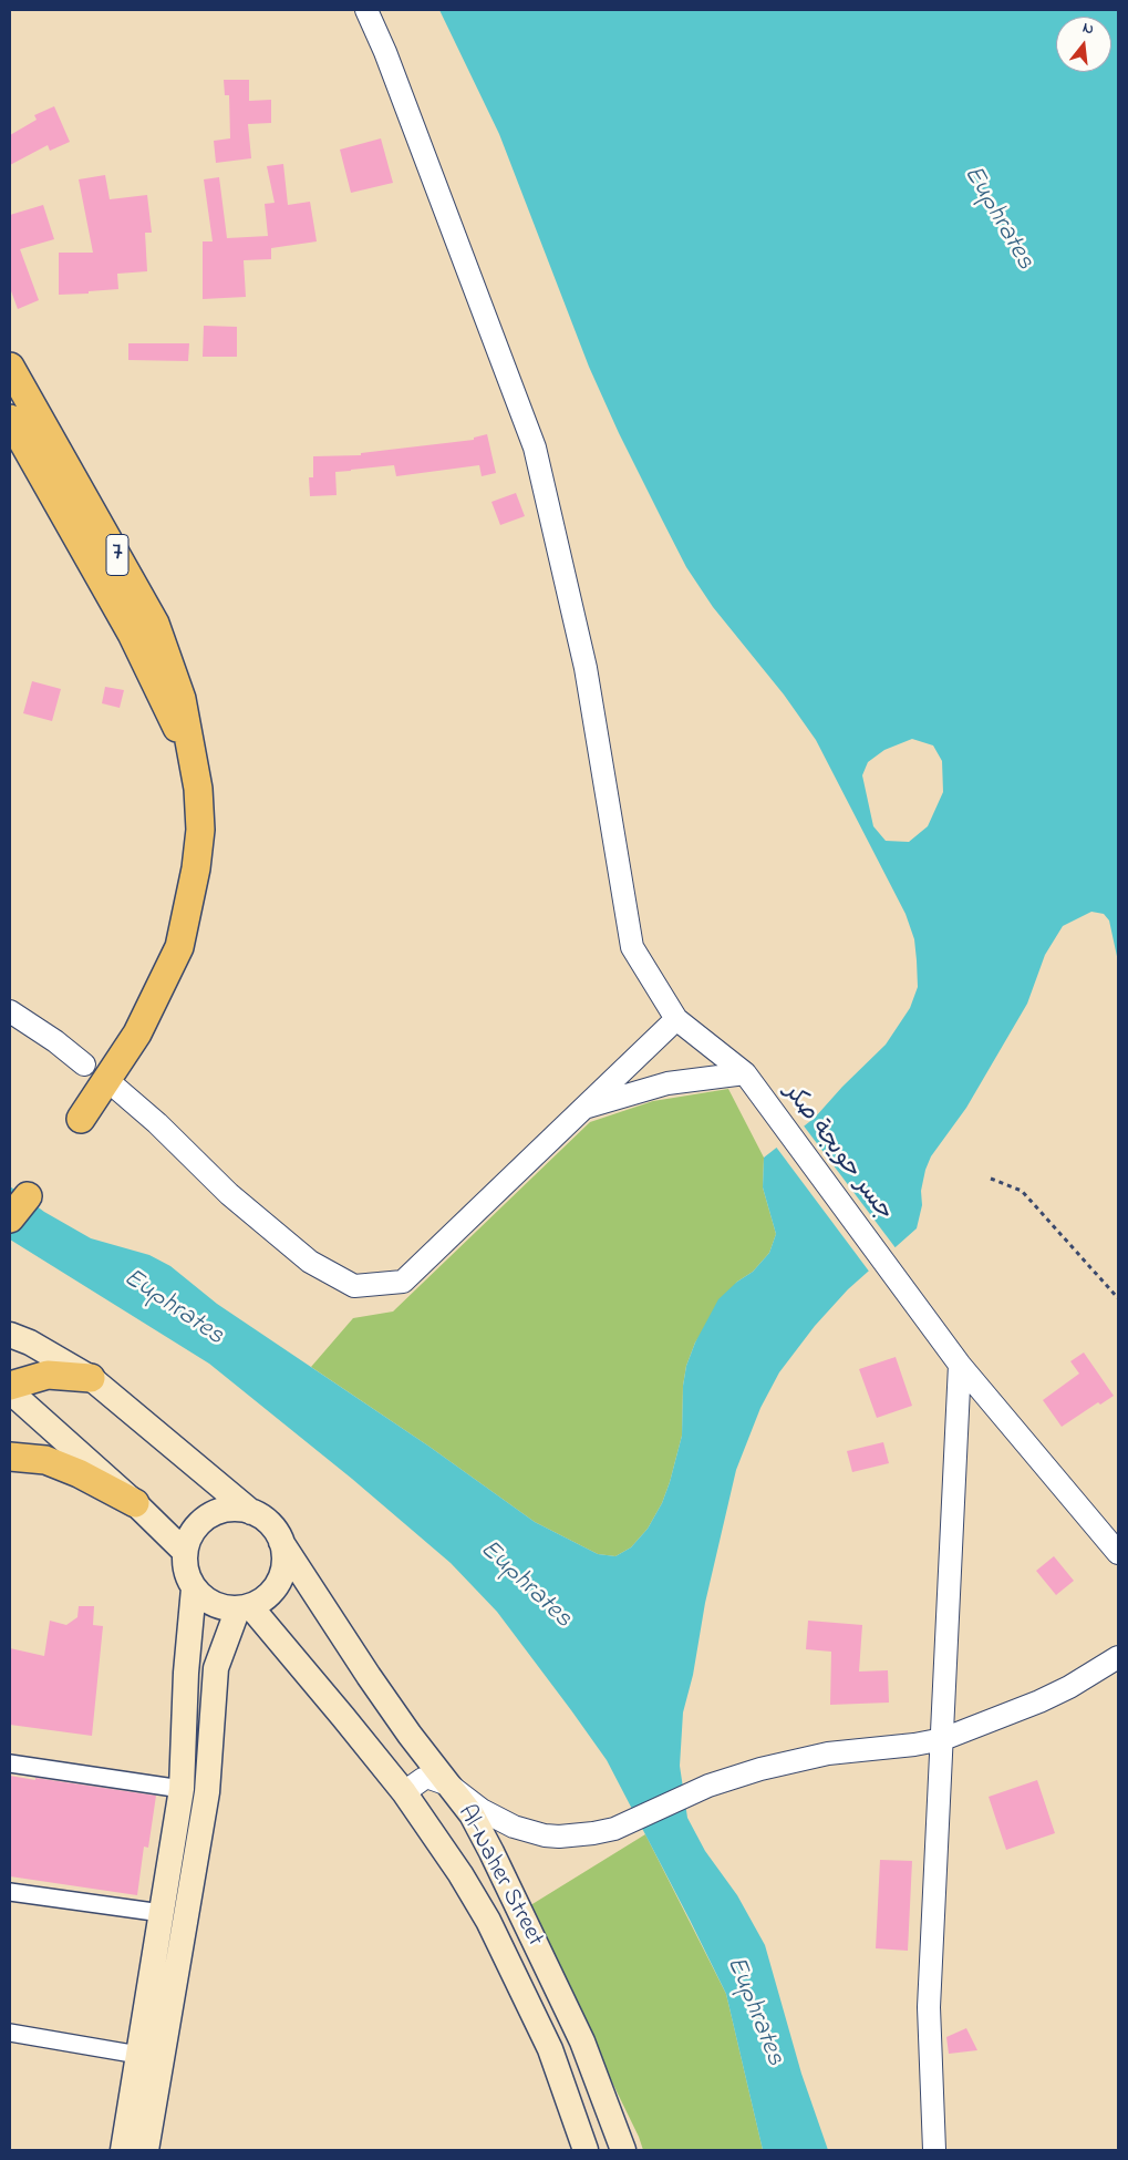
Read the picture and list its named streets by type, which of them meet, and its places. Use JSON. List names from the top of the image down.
{
  "streets": {
    "main road": ["7", "Al-Naher Street"],
    "street": ["جسر حويجة صكر"]
  },
  "water": ["Euphrates"],
  "north": "top"
}
